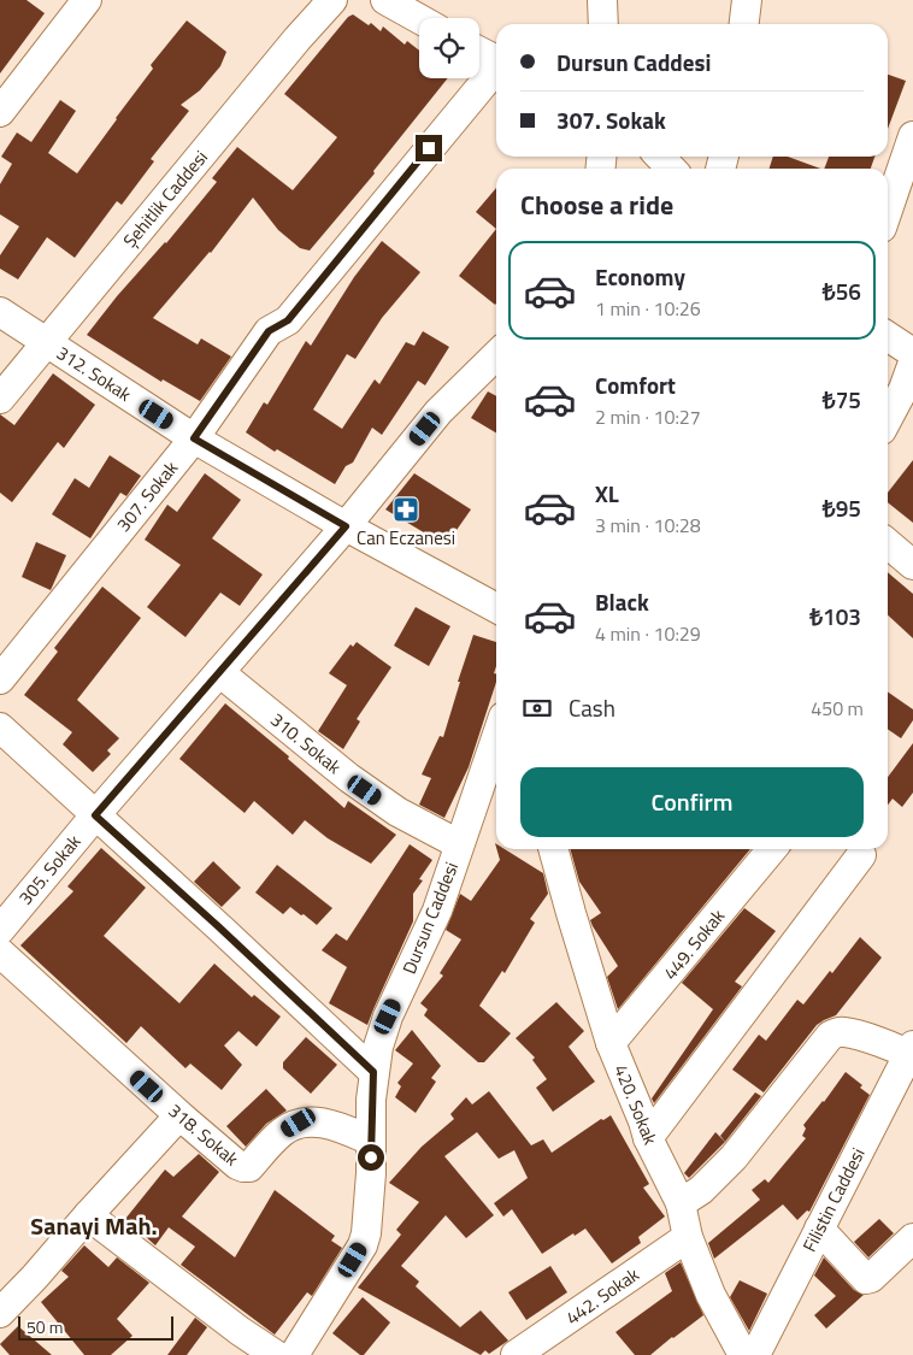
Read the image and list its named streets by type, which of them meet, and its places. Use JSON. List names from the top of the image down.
{
  "streets": {
    "street": [
      "Şehitlik Caddesi",
      "312. Sokak",
      "307. Sokak",
      "310. Sokak",
      "305. Sokak",
      "Dursun Caddesi",
      "449. Sokak",
      "420. Sokak",
      "318. Sokak",
      "Filistin Caddesi",
      "442. Sokak"
    ]
  },
  "crossings": [
    ["Şehitlik Caddesi", "312. Sokak"],
    ["312. Sokak", "307. Sokak"],
    ["312. Sokak", "305. Sokak"],
    ["310. Sokak", "305. Sokak"],
    ["310. Sokak", "Dursun Caddesi"],
    ["Dursun Caddesi", "318. Sokak"],
    ["449. Sokak", "420. Sokak"],
    ["420. Sokak", "442. Sokak"]
  ],
  "districts": ["Sanayi Mah."],
  "places": {
    "pharmacy": ["Can Eczanesi"]
  },
  "scale_bar": "50 m",
  "page": {
    "banner": ["Dursun Caddesi", "307. Sokak"],
    "heading": "Choose a ride",
    "list": [
      {
        "name": "Economy",
        "note": "1 min · 10:26",
        "value": "₺56"
      },
      {
        "name": "Comfort",
        "note": "2 min · 10:27",
        "value": "₺75"
      },
      {
        "name": "XL",
        "note": "3 min · 10:28",
        "value": "₺95"
      },
      {
        "name": "Black",
        "note": "4 min · 10:29",
        "value": "₺103"
      }
    ],
    "pay": ["Cash", "450 m"],
    "buttons": "Confirm",
    "scale": "50 m"
  }
}
